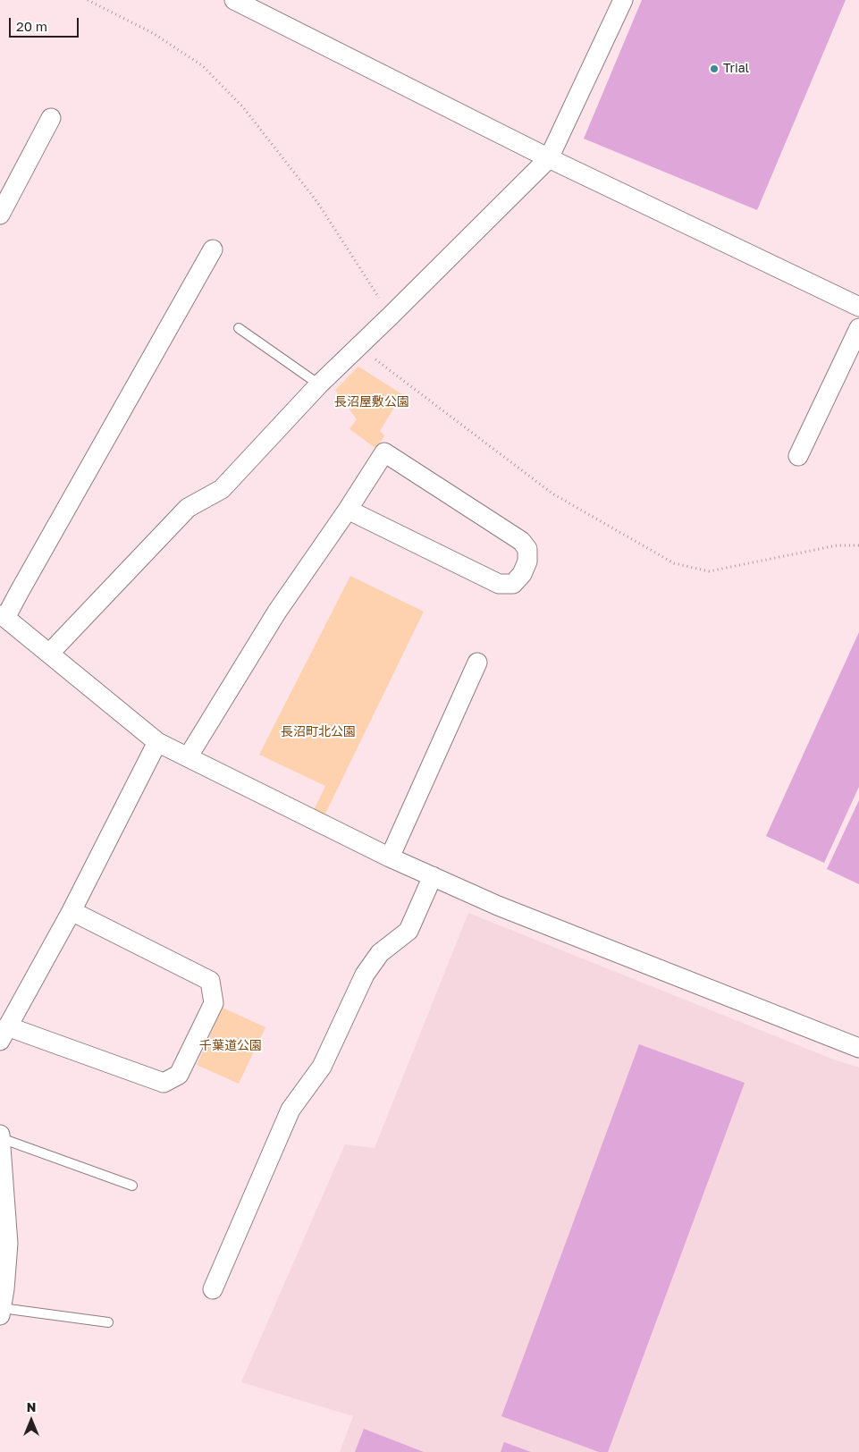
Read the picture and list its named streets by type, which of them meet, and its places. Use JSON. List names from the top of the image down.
{
  "parks": ["長沼屋敷公園", "長沼町北公園", "千葉道公園"],
  "places": ["Trial"],
  "scale_bar": "20 m",
  "north": "top"
}
